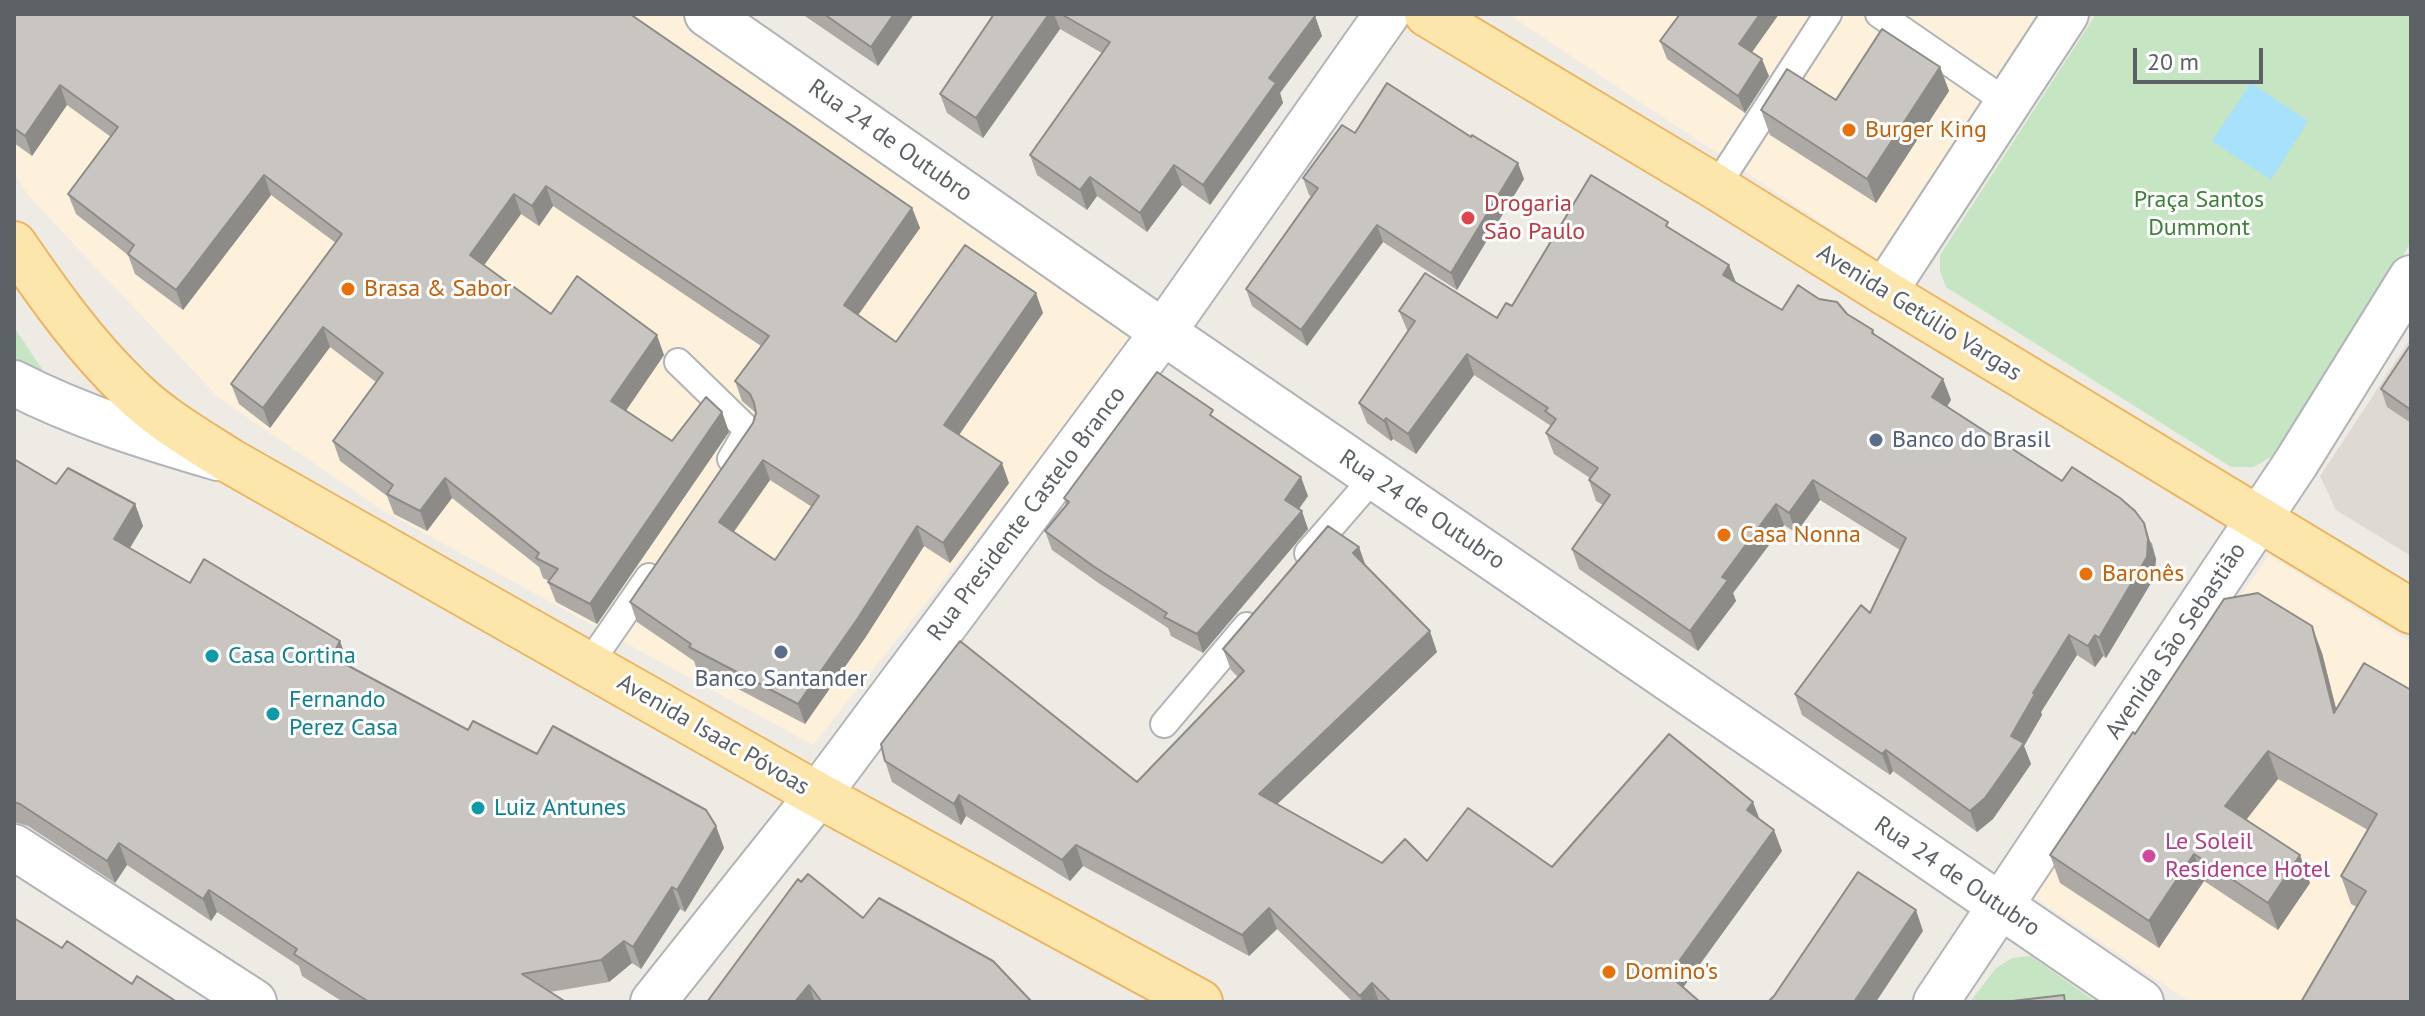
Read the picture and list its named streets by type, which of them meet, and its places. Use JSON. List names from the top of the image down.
{
  "streets": {
    "main road": ["Avenida Getúlio Vargas", "Avenida Isaac Póvoas"],
    "street": ["Rua 24 de Outubro", "Rua Presidente Castelo Branco", "Avenida São Sebastião"]
  },
  "crossings": [
    ["Rua 24 de Outubro", "Rua Presidente Castelo Branco"],
    ["Rua 24 de Outubro", "Avenida São Sebastião"],
    ["Avenida Getúlio Vargas", "Avenida São Sebastião"],
    ["Rua Presidente Castelo Branco", "Avenida Isaac Póvoas"]
  ],
  "parks": ["Praça Santos Dummont"],
  "places": [
    "Burger King",
    "Drogaria São Paulo",
    "Brasa & Sabor",
    "Banco do Brasil",
    "Casa Nonna",
    "Baronês",
    "Banco Santander",
    "Casa Cortina",
    "Fernando Perez Casa",
    "Luiz Antunes",
    "Le Soleil Residence Hotel",
    "Domino's"
  ],
  "scale_bar": "20 m"
}
